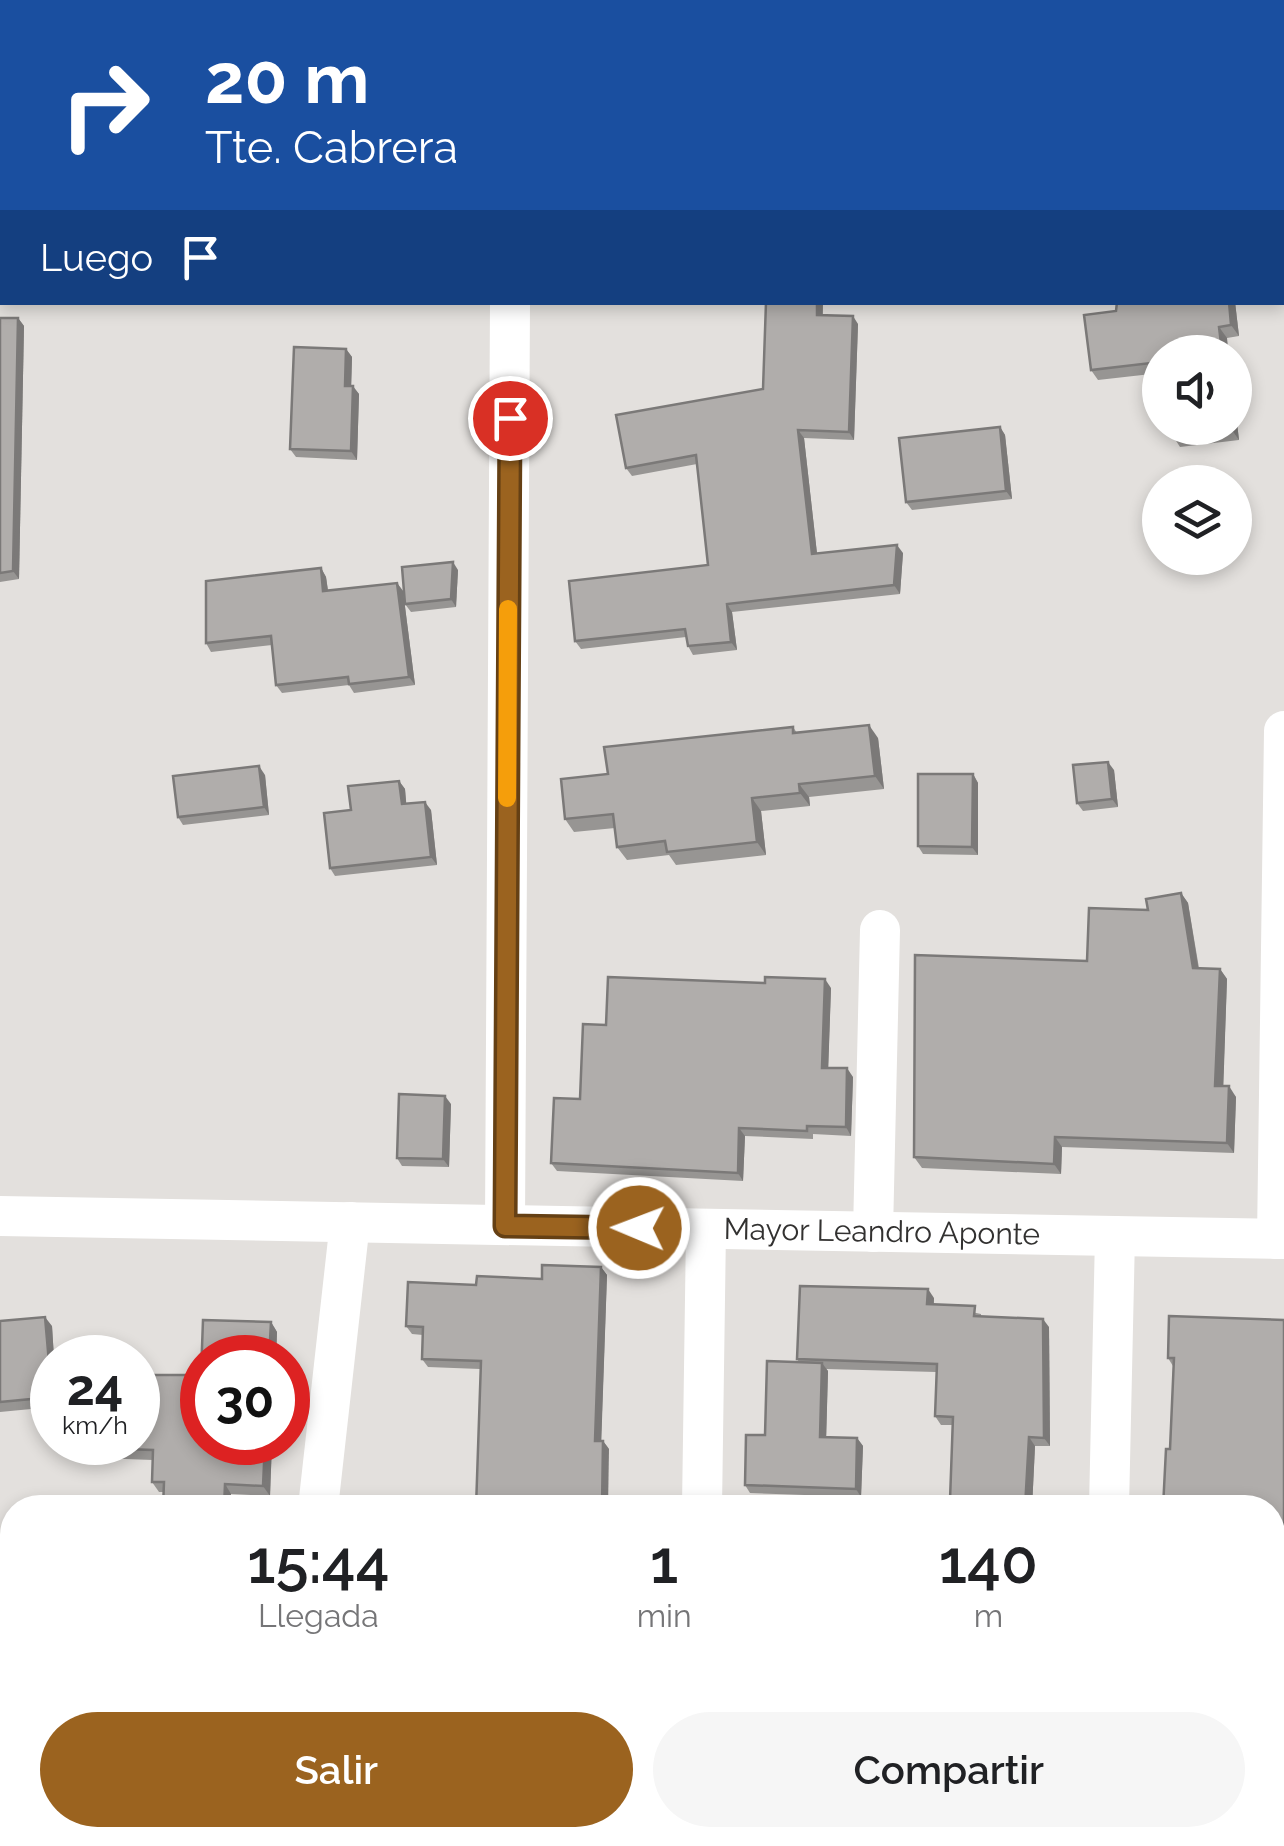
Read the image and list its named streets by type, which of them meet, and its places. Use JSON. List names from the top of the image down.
{
  "streets": {
    "street": ["Mayor Leandro Aponte"]
  },
  "page": {
    "turn": ["20 m", "Tte. Cabrera"],
    "then": "Luego",
    "speed": "24 km/h",
    "limit": "30",
    "eta": [
      "15:44",
      "Llegada",
      "1",
      "min",
      "140",
      "m"
    ],
    "buttons": ["Salir", "Compartir"]
  }
}
